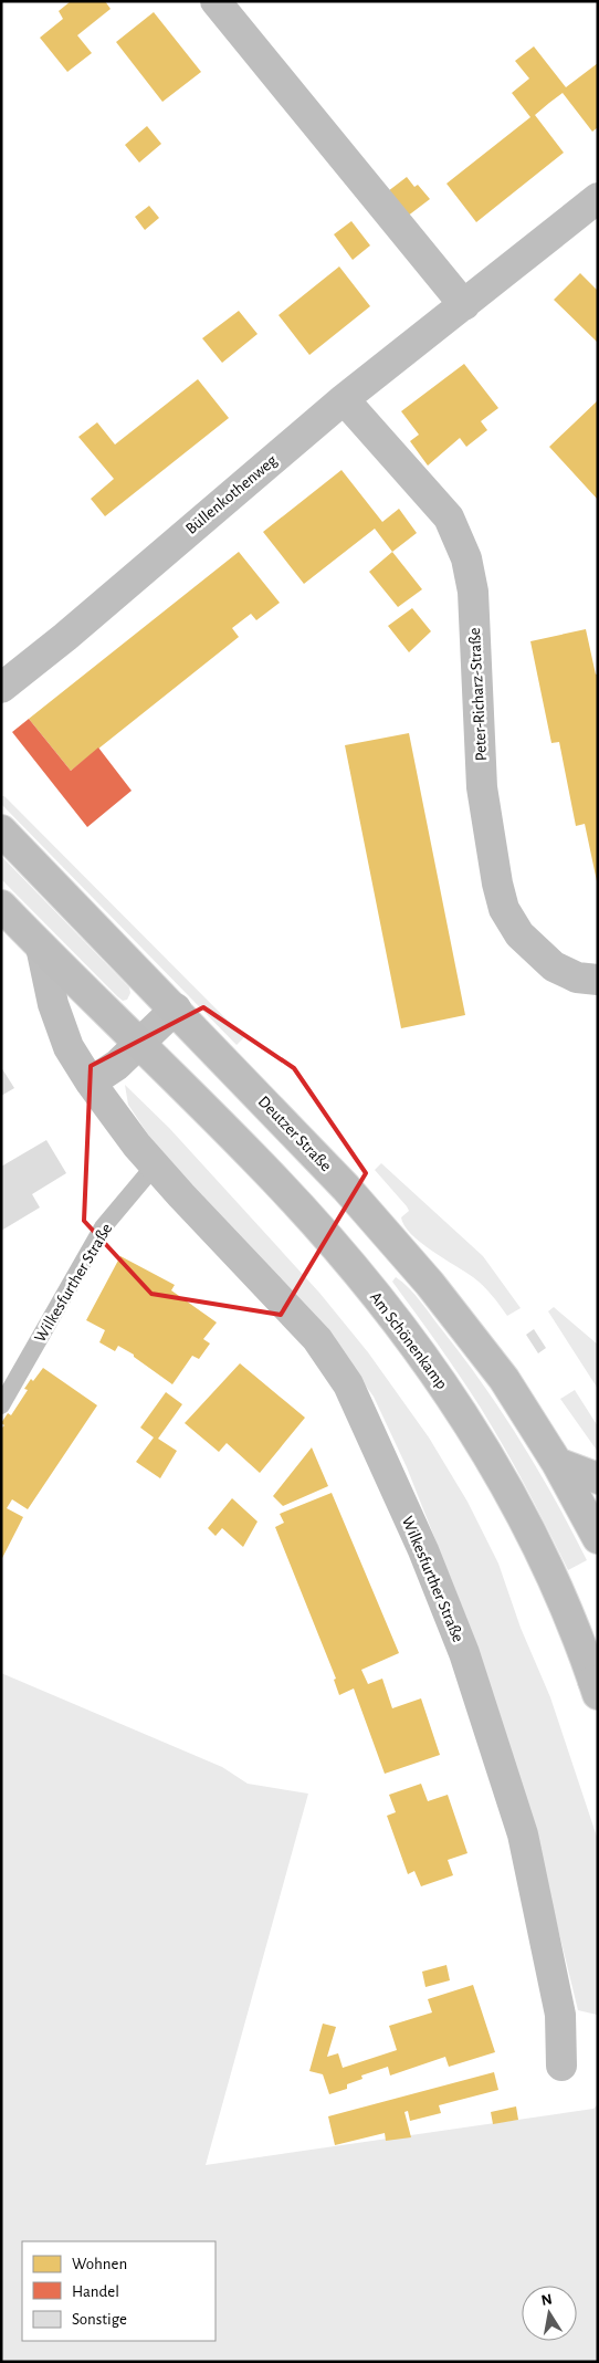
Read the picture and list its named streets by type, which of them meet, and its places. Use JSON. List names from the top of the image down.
{
  "streets": {
    "main road": ["Deutzer Straße", "Am Schönenkamp"],
    "street": ["Büllenkothenweg", "Peter-Richarz-Straße", "Wilkesfurther Straße"]
  },
  "crossings": [
    ["Büllenkothenweg", "Peter-Richarz-Straße"]
  ],
  "legend": ["Wohnen", "Handel", "Sonstige"],
  "north": "top"
}
